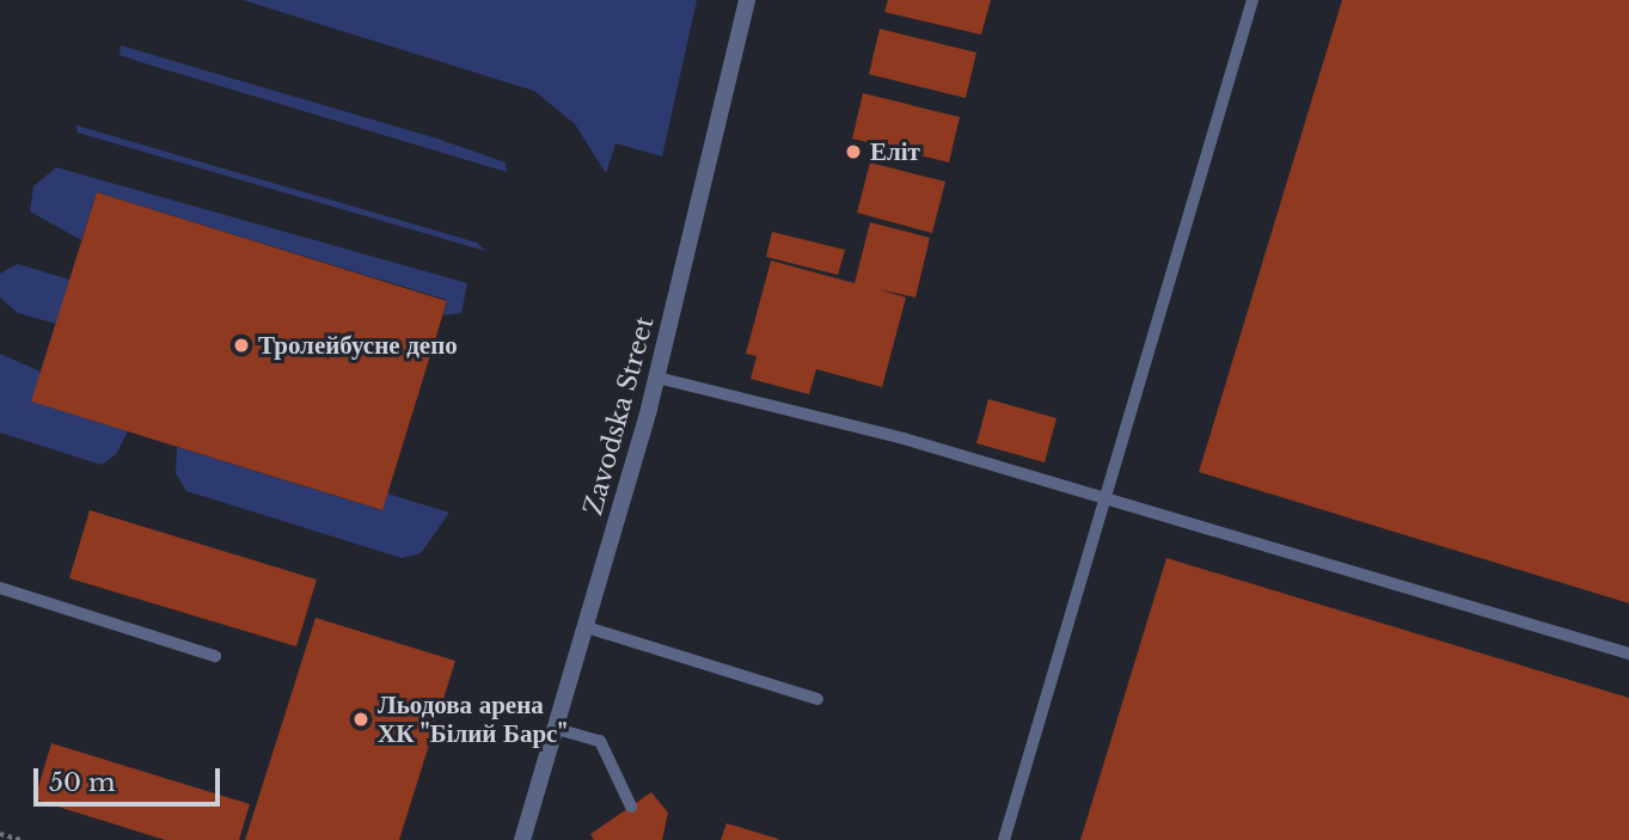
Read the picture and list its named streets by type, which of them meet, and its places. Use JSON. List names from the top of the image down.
{
  "streets": {
    "street": ["Zavodska Street"]
  },
  "places": ["Еліт", "Тролейбусне депо", "Льодова арена ХК \"Білий Барс\""],
  "scale_bar": "50 m"
}
